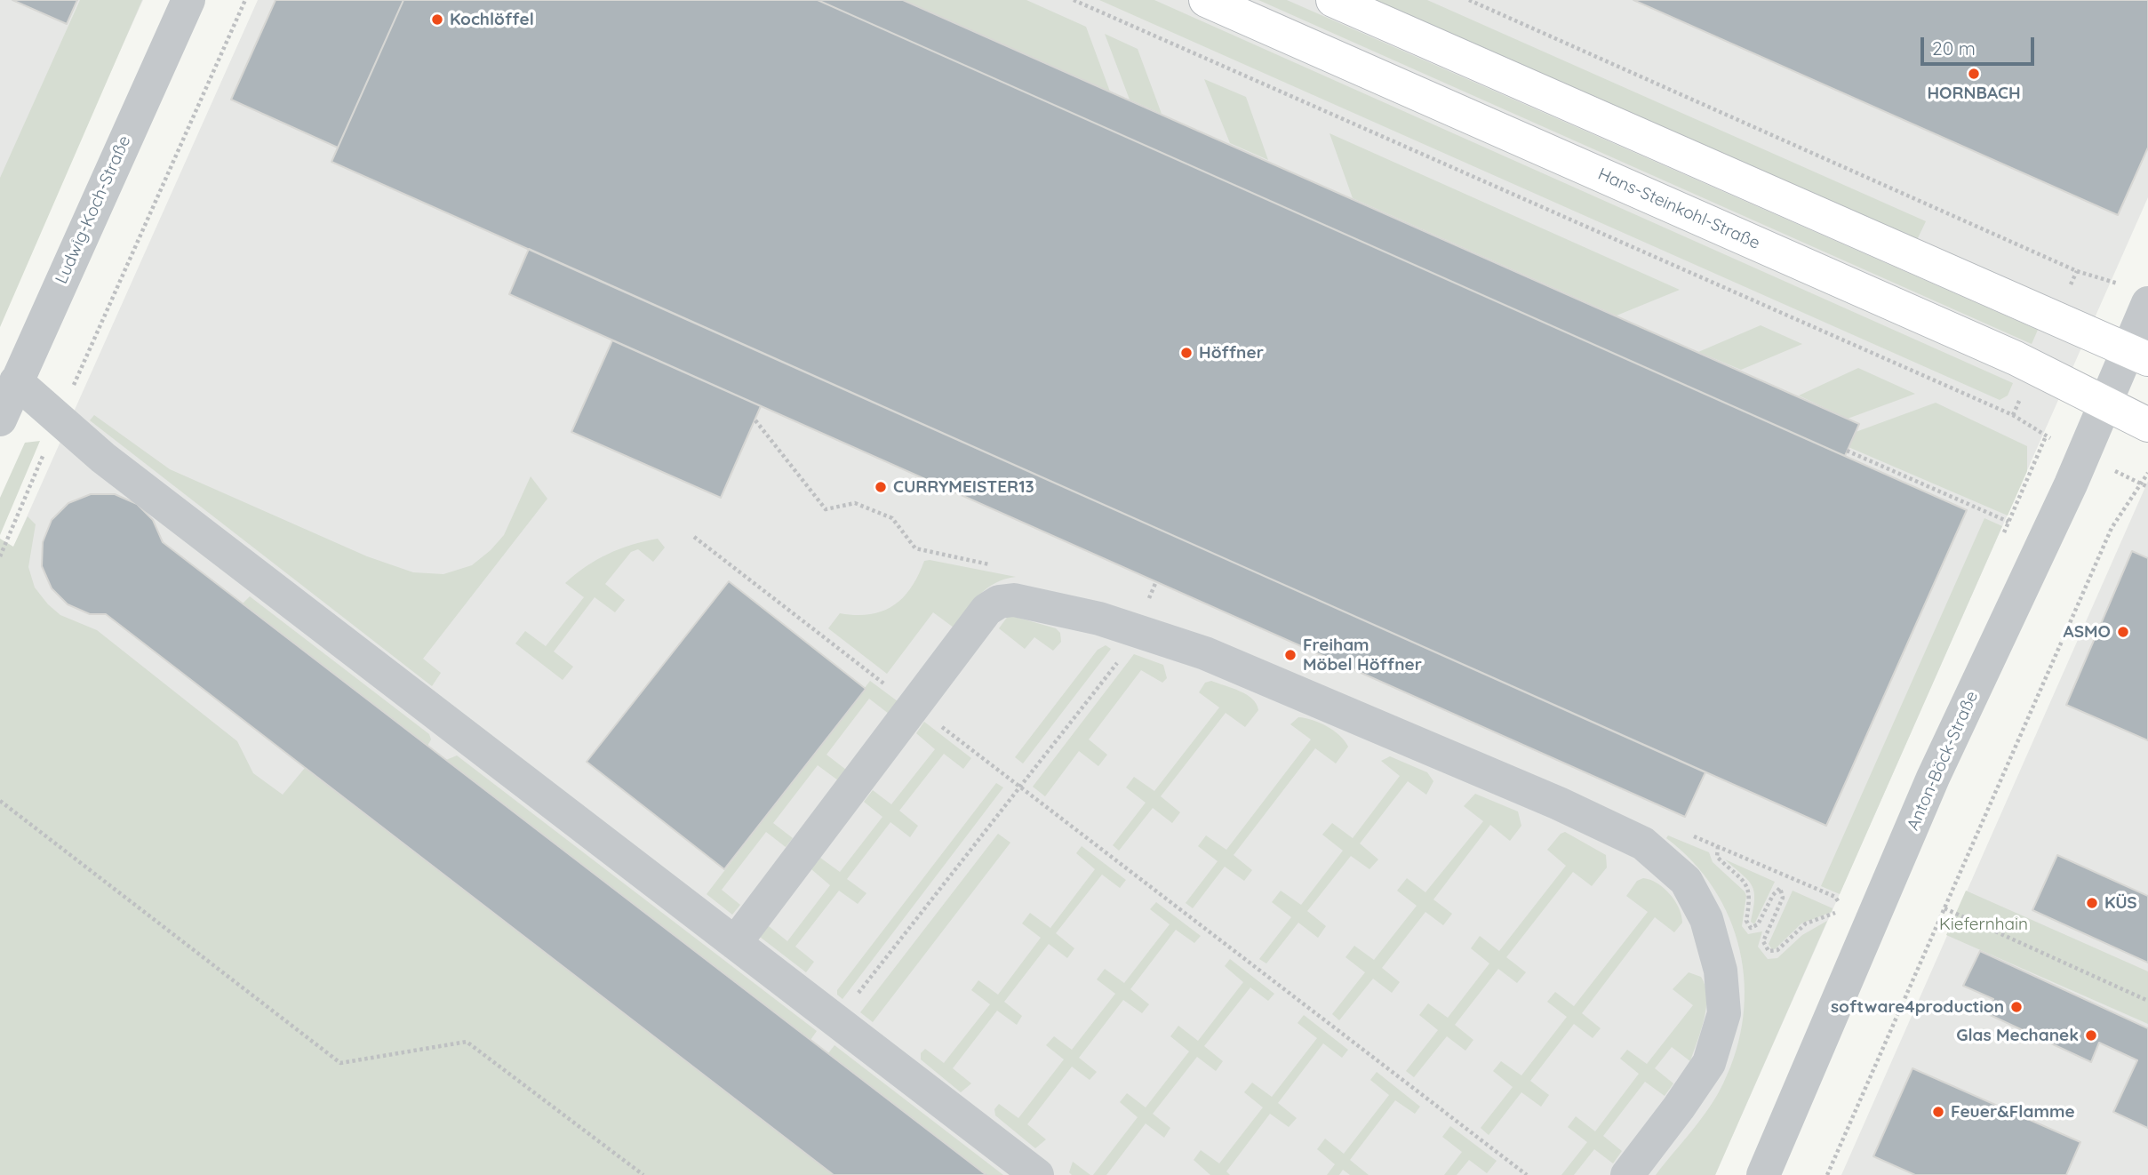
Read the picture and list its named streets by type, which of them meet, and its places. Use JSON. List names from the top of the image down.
{
  "streets": {
    "main road": ["Hans-Steinkohl-Straße"],
    "street": ["Ludwig-Koch-Straße", "Anton-Böck-Straße"]
  },
  "crossings": [
    ["Hans-Steinkohl-Straße", "Anton-Böck-Straße"]
  ],
  "parks": ["Kiefernhain"],
  "places": [
    "Kochlöffel",
    "HORNBACH",
    "Höffner",
    "CURRYMEISTER13",
    "ASMO",
    "Freiham Möbel Höffner",
    "KÜS",
    "software4production",
    "Glas Mechanek",
    "Feuer&Flamme"
  ],
  "scale_bar": "20 m"
}
